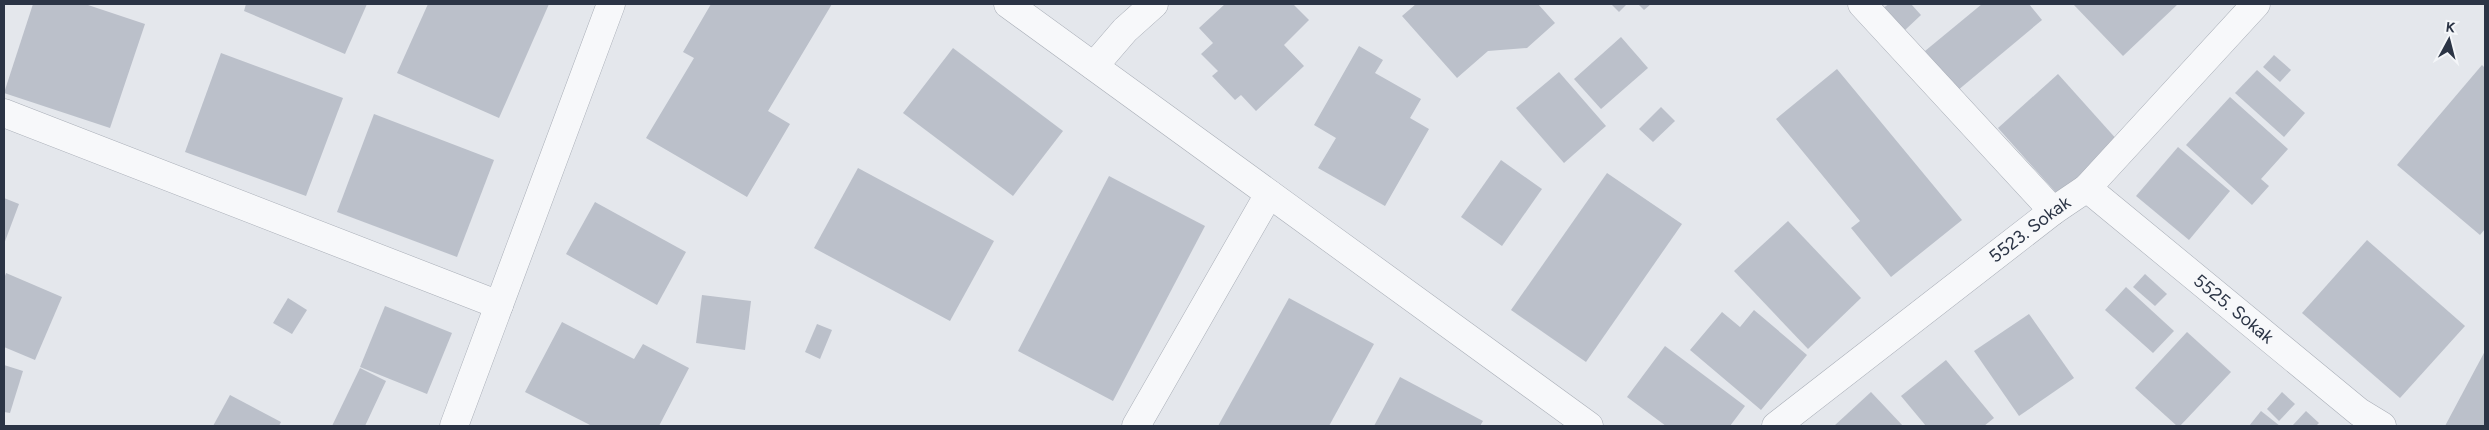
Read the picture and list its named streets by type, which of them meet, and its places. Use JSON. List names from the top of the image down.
{
  "streets": {
    "street": ["5523. Sokak", "5525. Sokak"]
  },
  "crossings": [
    ["5523. Sokak", "5525. Sokak"]
  ],
  "north": "top"
}
